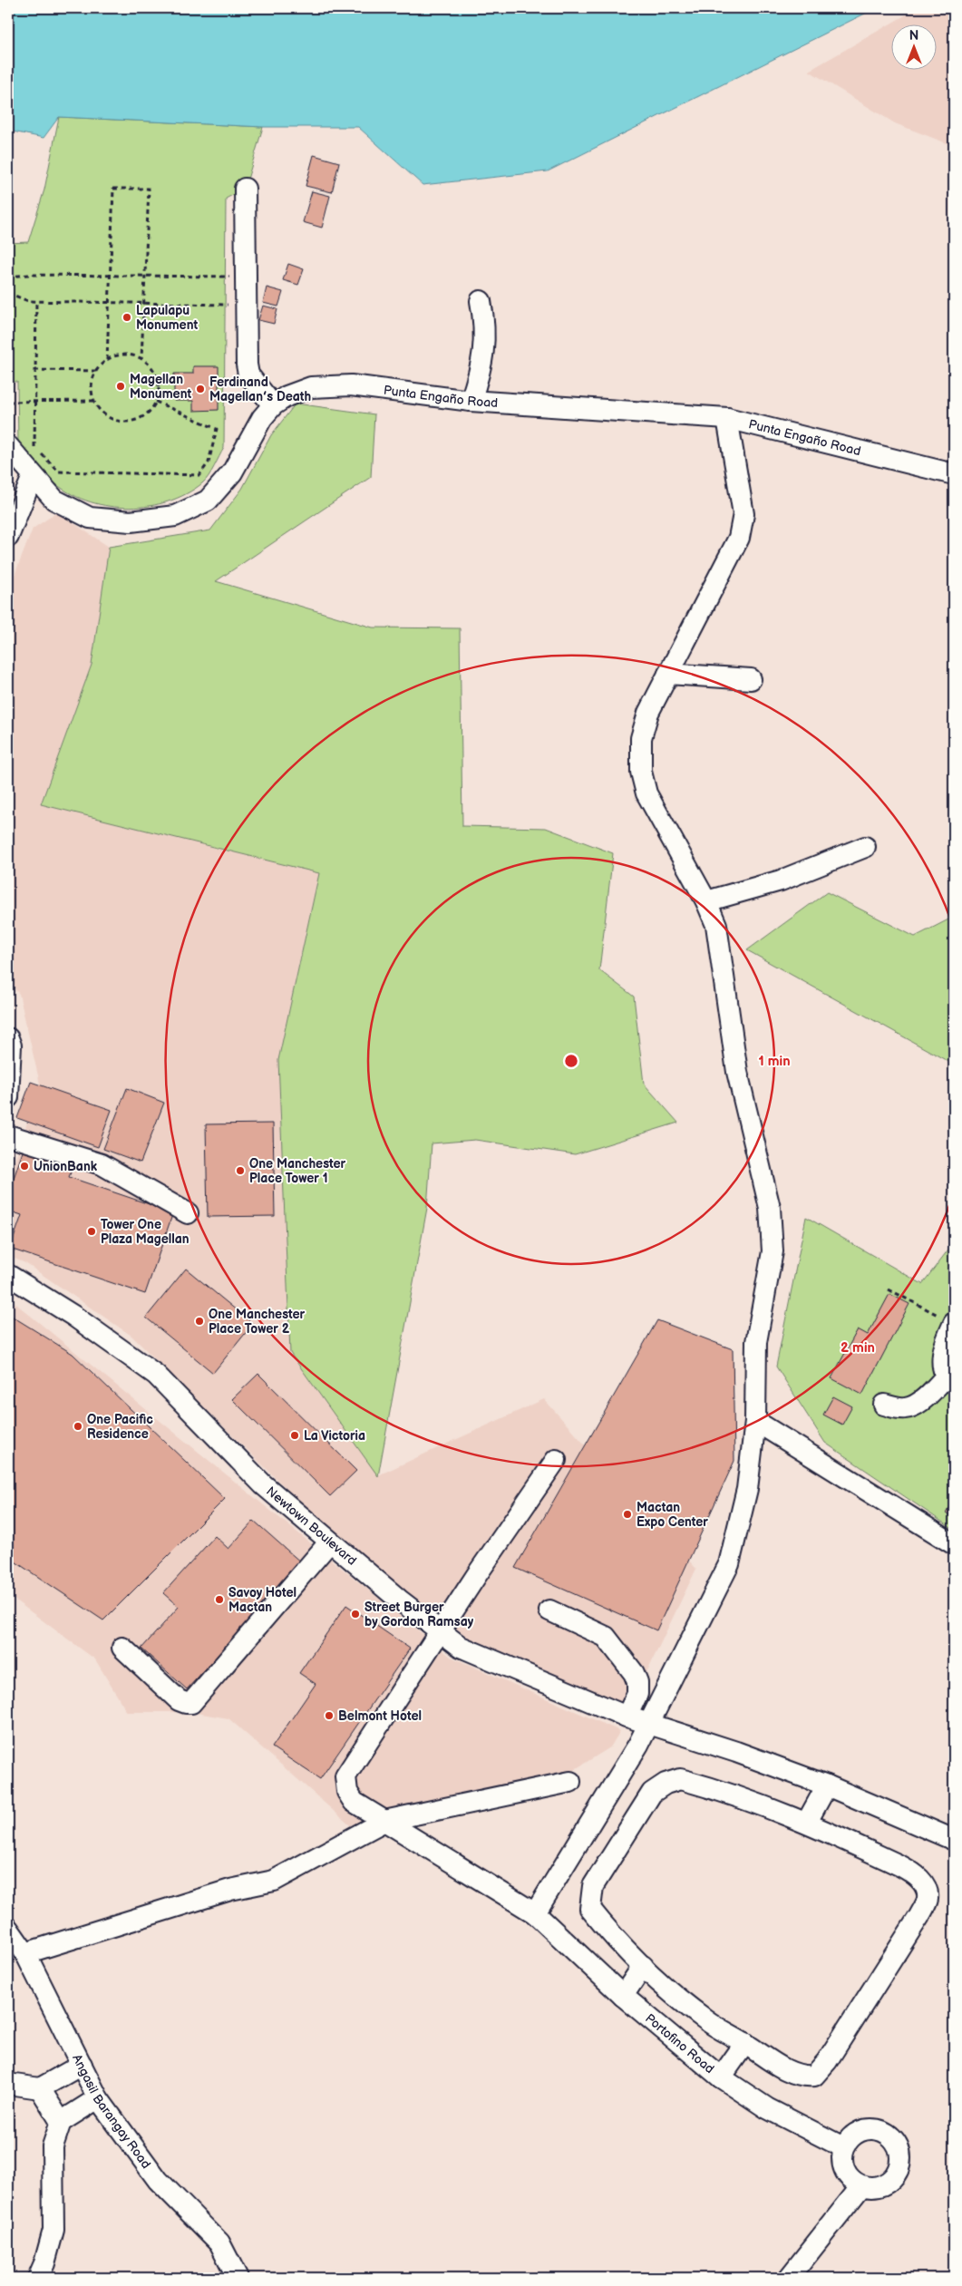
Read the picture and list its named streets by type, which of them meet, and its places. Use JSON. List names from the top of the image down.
{
  "streets": {
    "street": [
      "Punta Engaño Road",
      "Newtown Boulevard",
      "Portofino Road",
      "Angasil Barangay Road"
    ]
  },
  "crossings": [
    ["Newtown Boulevard", "Portofino Road"]
  ],
  "places": [
    "Lapulapu Monument",
    "Magellan Monument",
    "Ferdinand Magellan’s Death",
    "UnionBank",
    "One Manchester Place Tower 1",
    "Tower One Plaza Magellan",
    "One Manchester Place Tower 2",
    "One Pacific Residence",
    "La Victoria",
    "Mactan Expo Center",
    "Savoy Hotel Mactan",
    "Street Burger by Gordon Ramsay",
    "Belmont Hotel"
  ],
  "north": "top",
  "rings": ["1 min", "2 min"]
}
